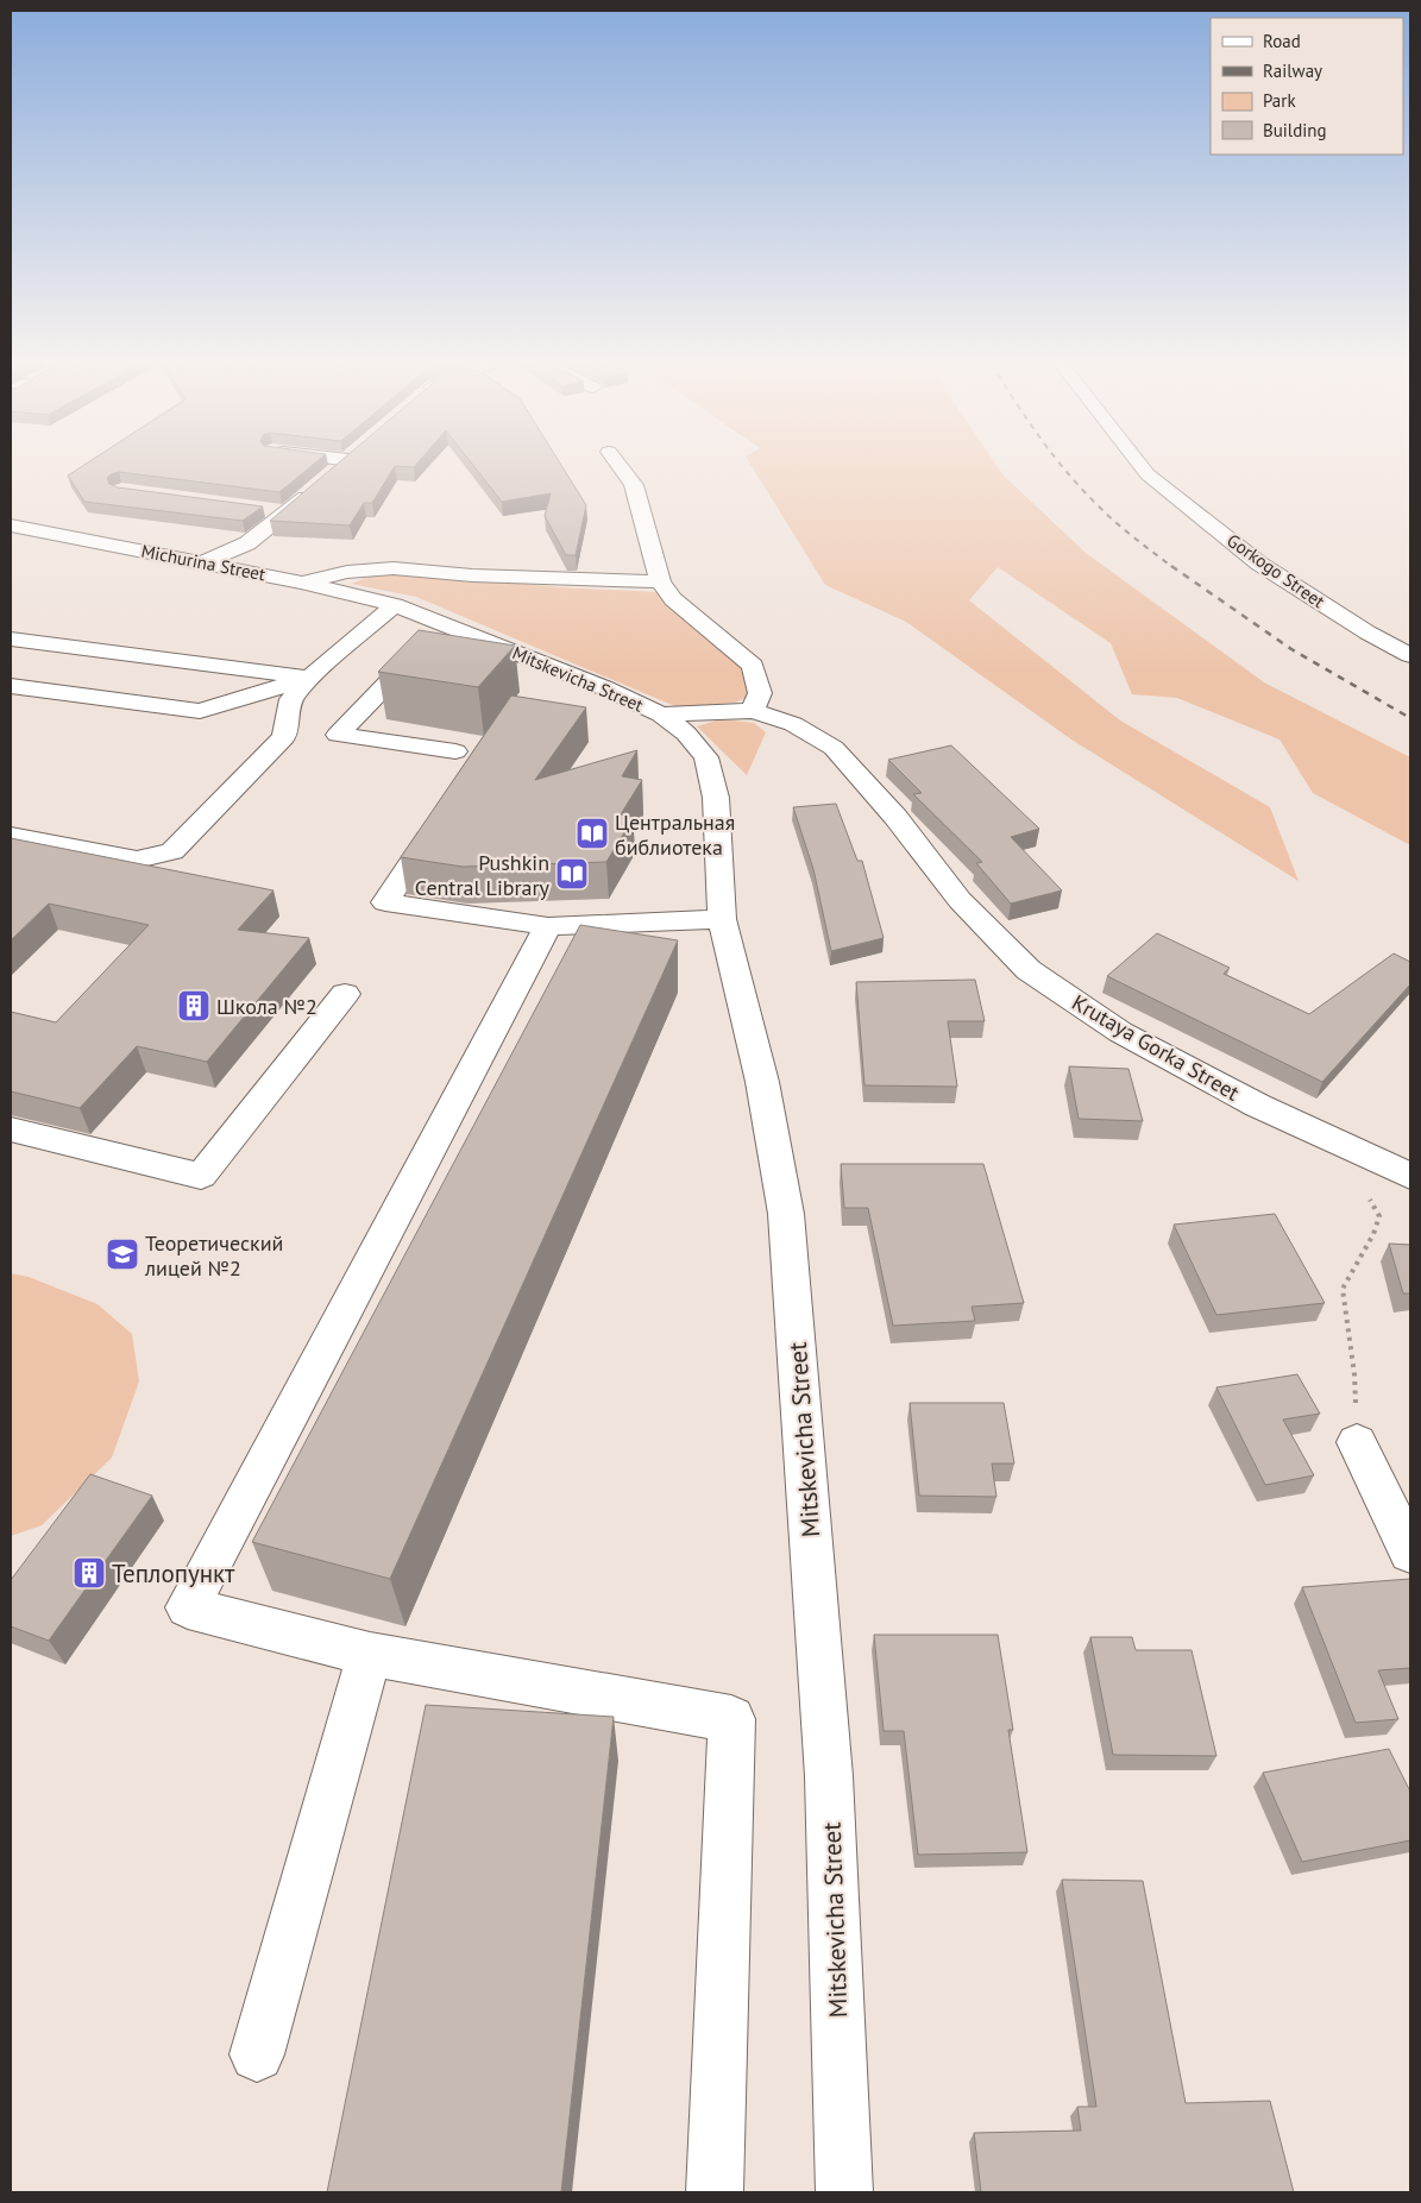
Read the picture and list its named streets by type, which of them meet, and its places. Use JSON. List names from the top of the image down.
{
  "streets": {
    "street": [
      "Michurina Street",
      "Gorkogo Street",
      "Mitskevicha Street",
      "Krutaya Gorka Street"
    ]
  },
  "crossings": [
    ["Michurina Street", "Mitskevicha Street"],
    ["Mitskevicha Street", "Krutaya Gorka Street"]
  ],
  "places": {
    "library": ["Центральная библиотека", "Pushkin Central Library"],
    "building": ["Школа №2", "Теплопункт"],
    "school or university": ["Теоретический лицей №2"]
  },
  "legend": [
    "Road",
    "Railway",
    "Park",
    "Building"
  ]
}
